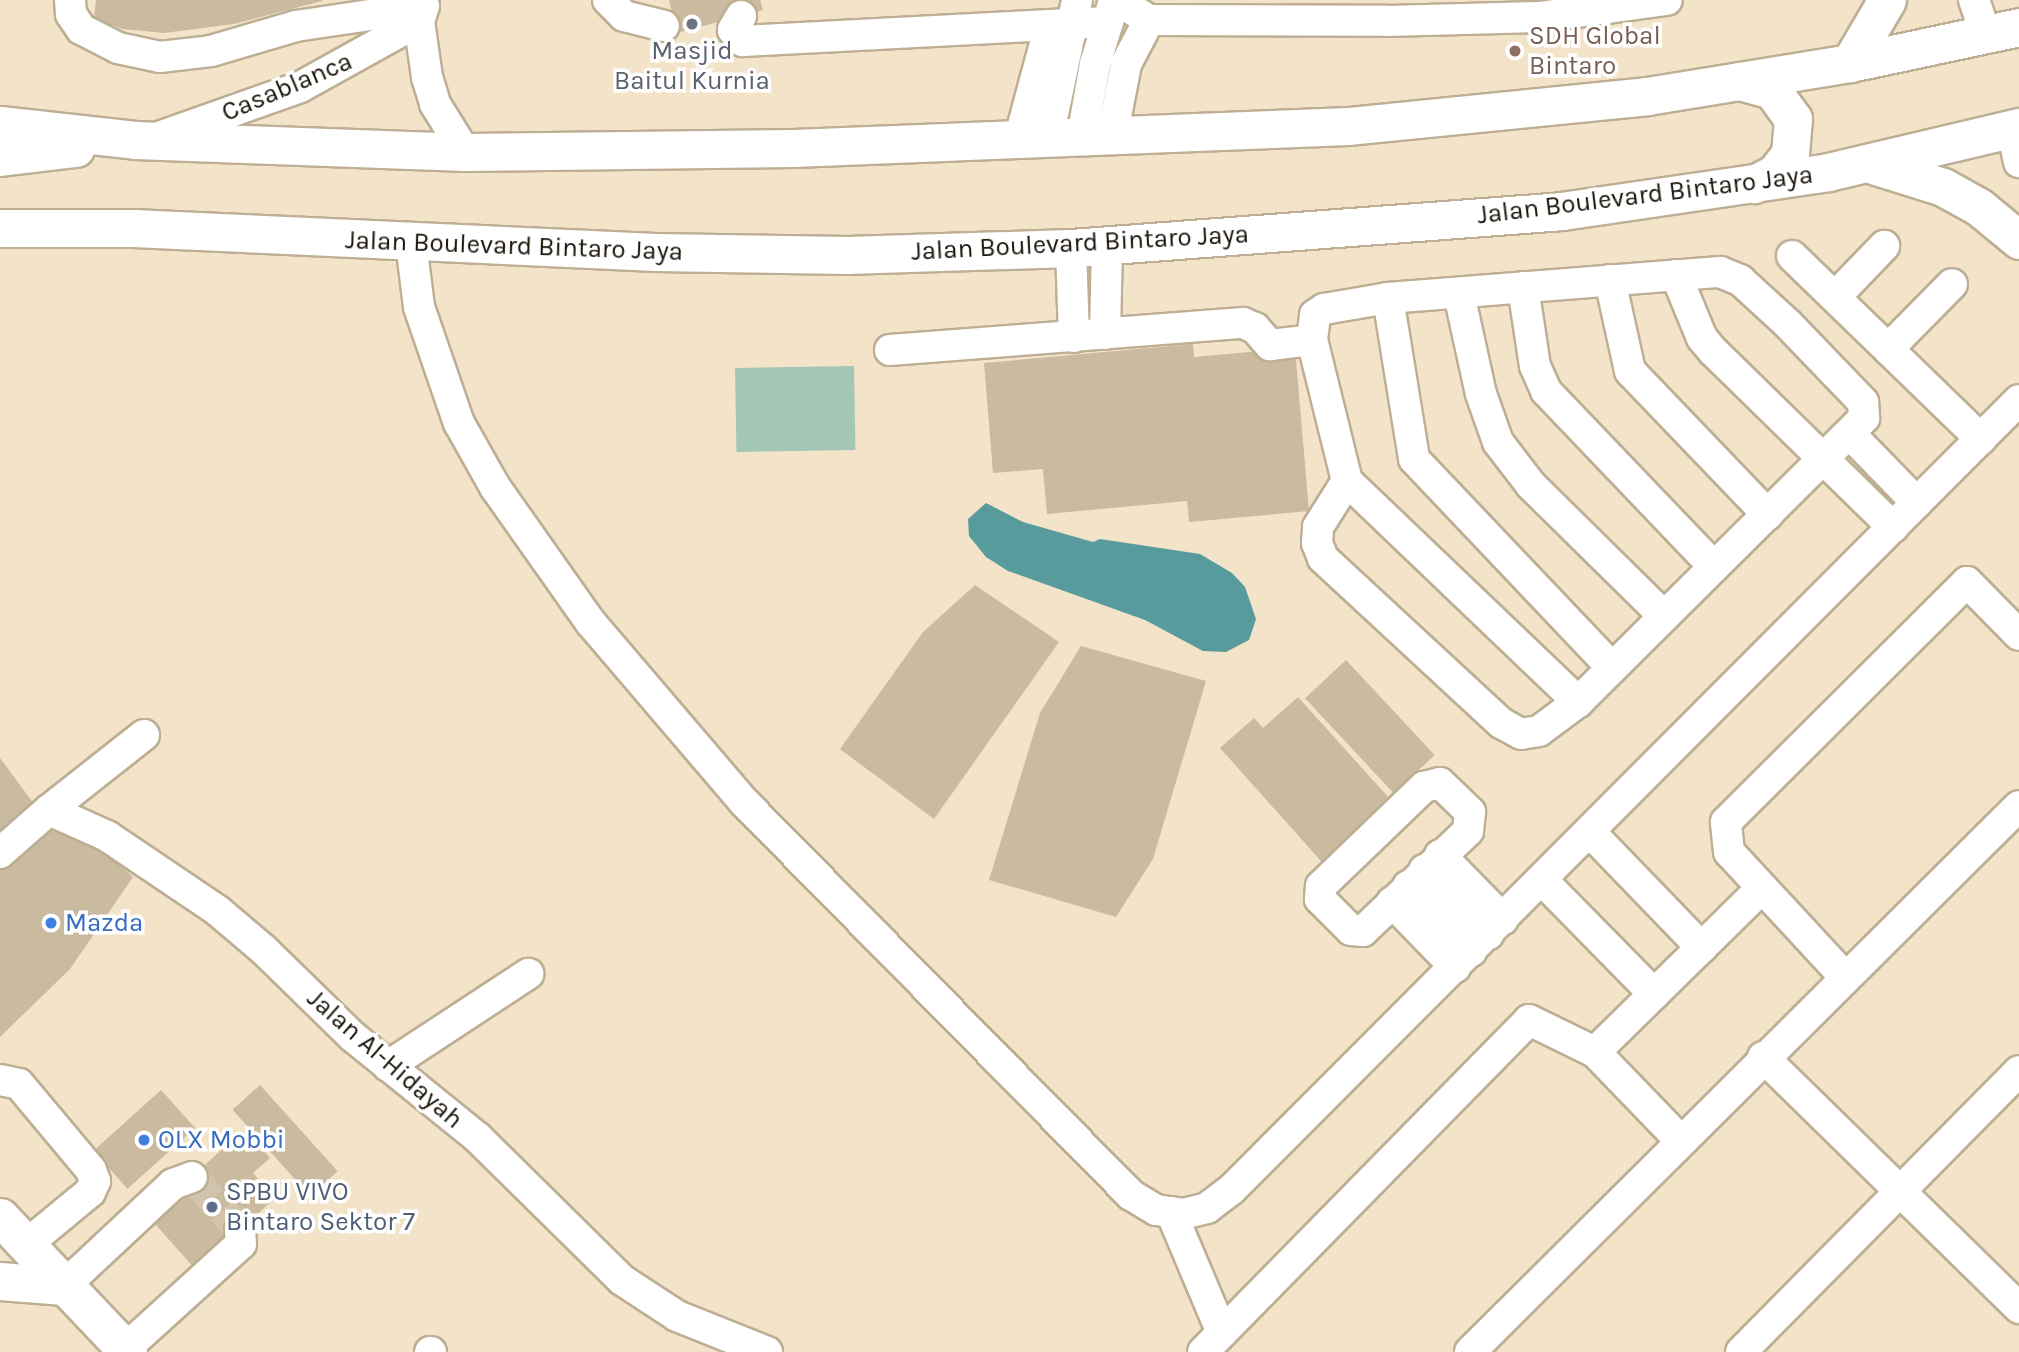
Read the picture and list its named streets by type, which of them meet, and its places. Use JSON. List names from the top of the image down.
{
  "streets": {
    "main road": ["Jalan Boulevard Bintaro Jaya"],
    "street": ["Casablanca", "Jalan Al-Hidayah"]
  },
  "places": [
    "Masjid Baitul Kurnia",
    "SDH Global Bintaro",
    "Mazda",
    "OLX Mobbi",
    "SPBU VIVO Bintaro Sektor 7"
  ]
}
